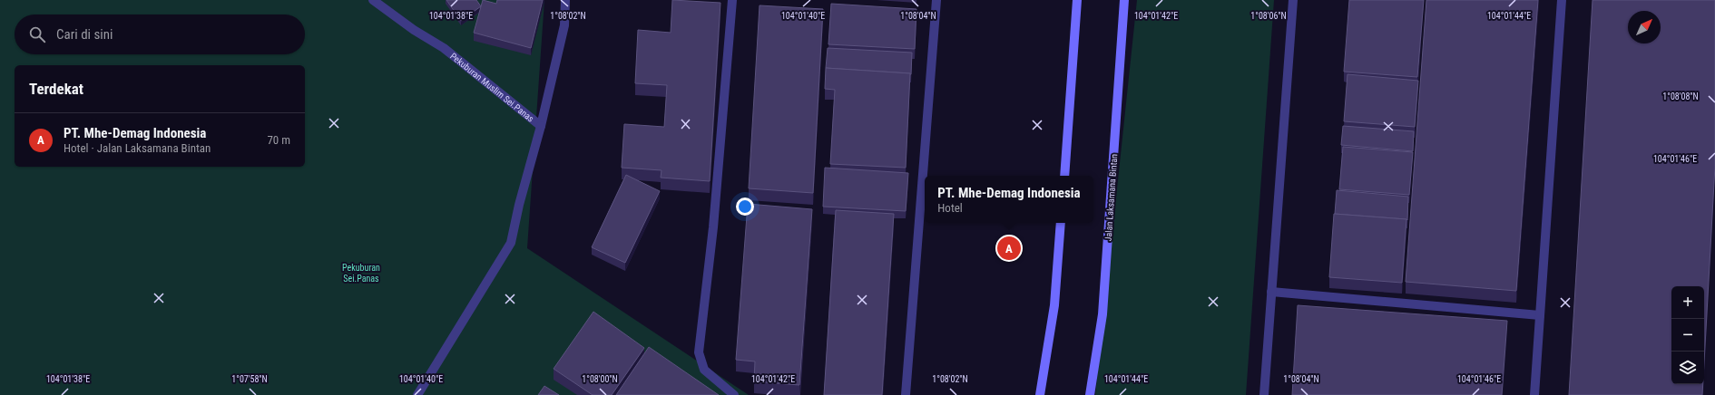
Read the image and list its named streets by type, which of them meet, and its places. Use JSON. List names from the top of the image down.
{
  "streets": {
    "main road": ["Jalan Laksamana Bintan"],
    "lane": ["Pekuburan Muslim Sei.Panas"]
  },
  "parks": ["Pekuburan Sei.Panas"],
  "north": "top right",
  "page": {
    "search": "Cari di sini",
    "heading": "Terdekat",
    "list": [
      {
        "mark": "A",
        "name": "PT. Mhe-Demag Indonesia",
        "note": "Hotel · Jalan Laksamana Bintan",
        "value": "70 m"
      }
    ],
    "popup": ["PT. Mhe-Demag Indonesia", "Hotel"],
    "pins": "A",
    "map_buttons": ["+", "−"]
  },
  "coordinates": [
    "104°01'38\"E",
    "1°08'02\"N",
    "104°01'40\"E",
    "1°08'04\"N",
    "104°01'42\"E",
    "1°08'06\"N",
    "104°01'44\"E",
    "1°08'08\"N",
    "104°01'46\"E",
    "1°07'58\"N",
    "1°08'00\"N"
  ]
}
